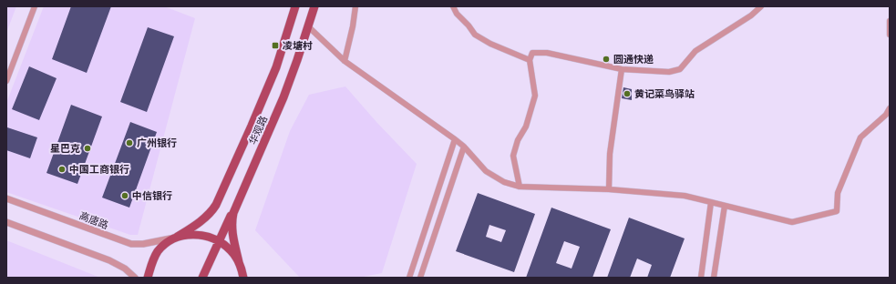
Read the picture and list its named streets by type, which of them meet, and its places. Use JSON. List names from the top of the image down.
{
  "streets": {
    "main road": ["华观路"],
    "street": ["高唐路"]
  },
  "crossings": [
    ["华观路", "高唐路"]
  ],
  "places": {
    "transit": ["凌塘村"],
    "other": [
      "圆通快递",
      "黄记菜鸟驿站",
      "广州银行",
      "星巴克",
      "中国工商银行",
      "中信银行"
    ]
  }
}
